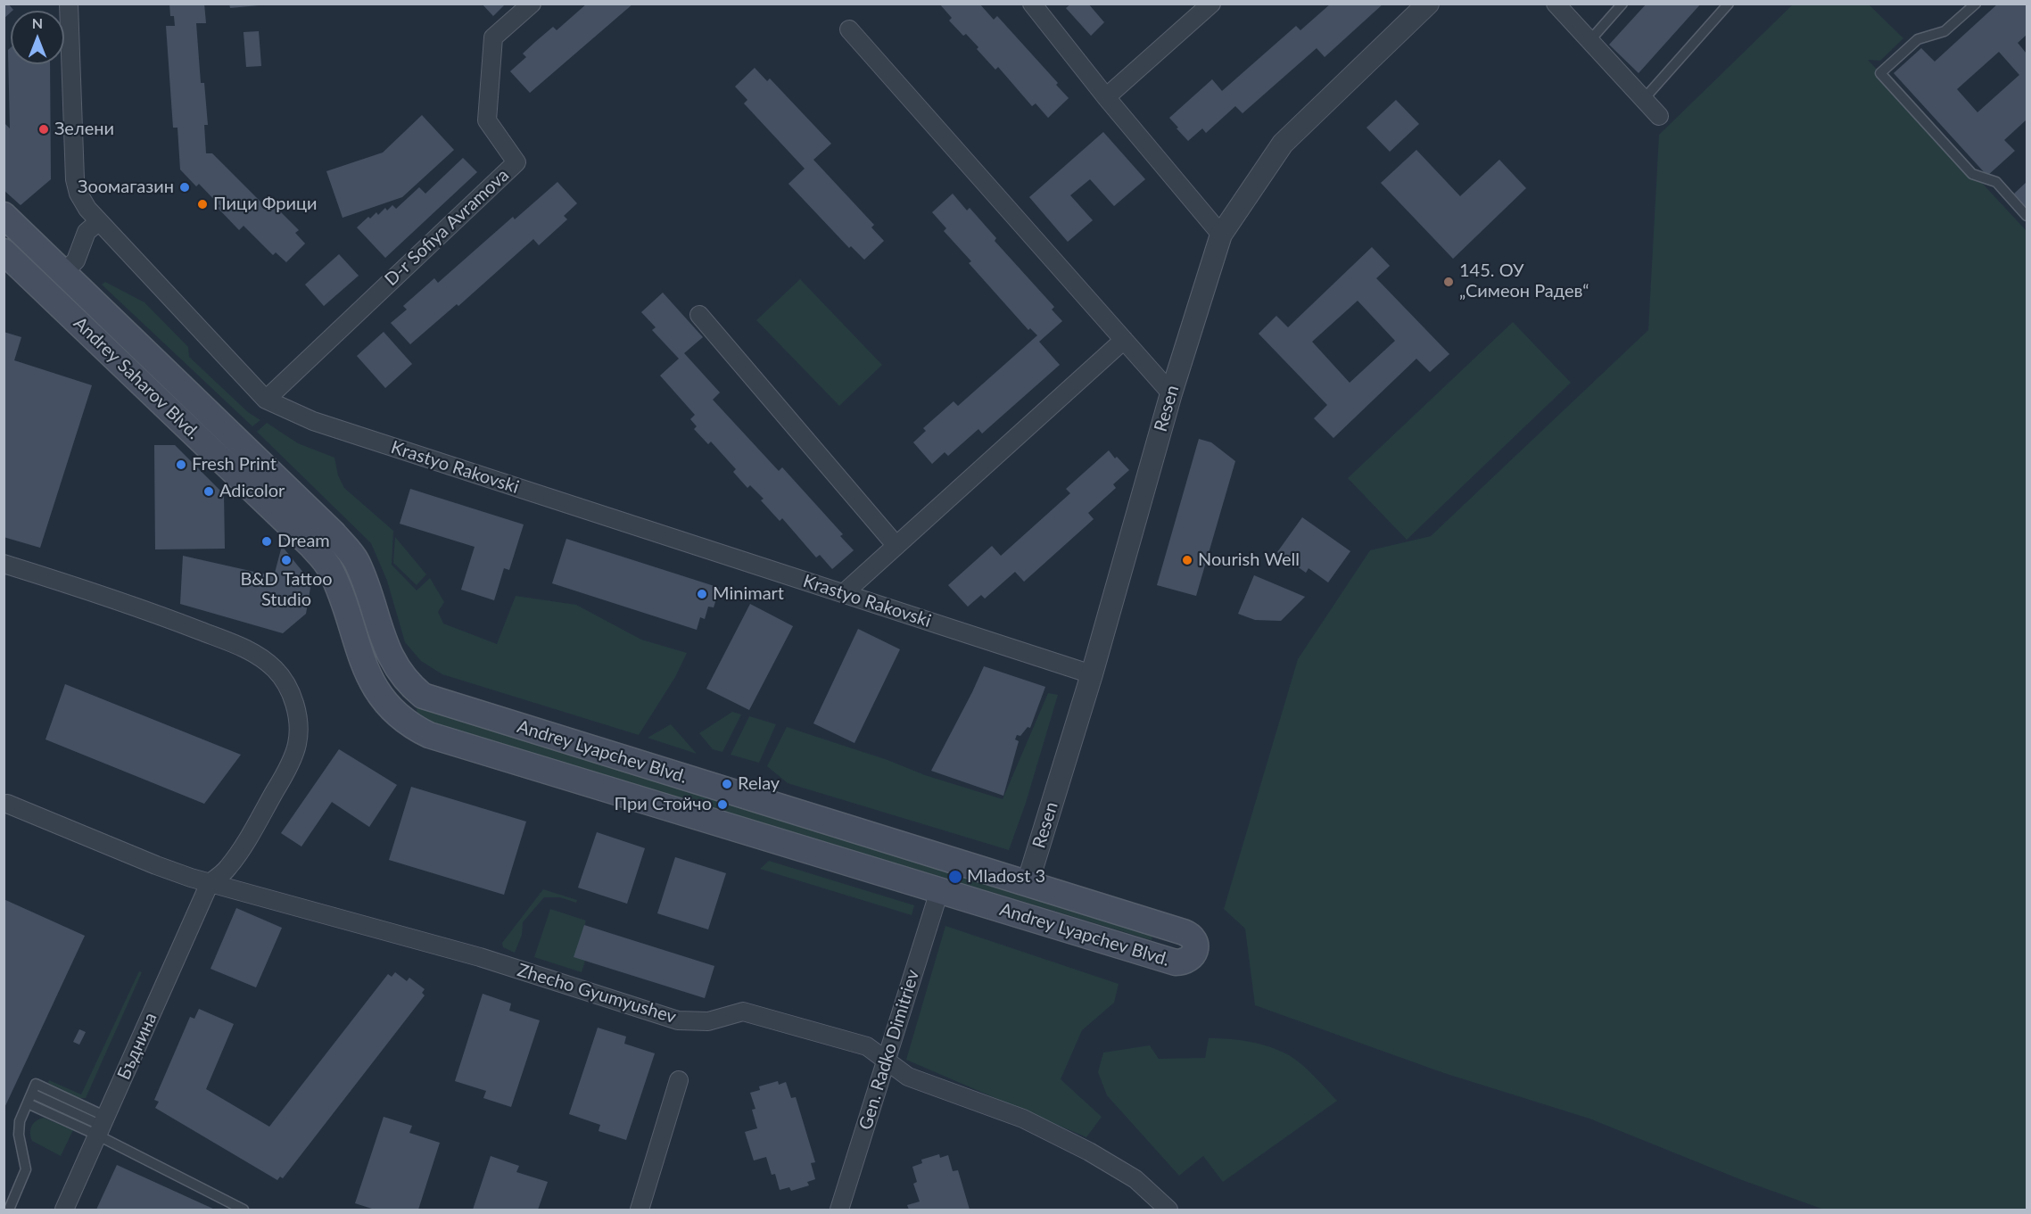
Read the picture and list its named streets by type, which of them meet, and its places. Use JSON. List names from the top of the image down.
{
  "streets": {
    "main road": ["Andrey Saharov Blvd.", "Andrey Lyapchev Blvd."],
    "street": [
      "D-r Sofiya Avramova",
      "Resen",
      "Krastyo Rakovski",
      "Zhecho Gyumyushev",
      "Бъднина",
      "Gen. Radko Dimitriev"
    ]
  },
  "crossings": [
    ["D-r Sofiya Avramova", "Krastyo Rakovski"],
    ["Andrey Saharov Blvd.", "Andrey Lyapchev Blvd."],
    ["Resen", "Krastyo Rakovski"],
    ["Resen", "Andrey Lyapchev Blvd."],
    ["Andrey Lyapchev Blvd.", "Gen. Radko Dimitriev"],
    ["Zhecho Gyumyushev", "Бъднина"],
    ["Zhecho Gyumyushev", "Gen. Radko Dimitriev"]
  ],
  "places": [
    "Зелени",
    "Зоомагазин",
    "Пици Фрици",
    "145. ОУ „Симеон Радев“",
    "Fresh Print",
    "Adicolor",
    "Dream",
    "B&D Tattoo Studio",
    "Nourish Well",
    "Minimart",
    "Relay",
    "При Стойчо",
    "Mladost 3"
  ],
  "north": "top"
}
